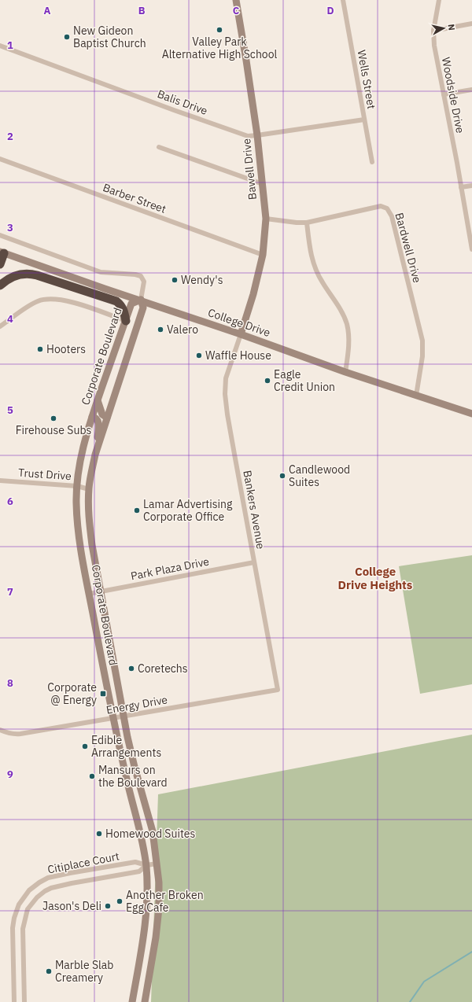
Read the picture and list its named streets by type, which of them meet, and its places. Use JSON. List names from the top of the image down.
{
  "streets": {
    "street": [
      "Wells Street",
      "Woodside Drive",
      "Balis Drive",
      "Bawell Drive",
      "Barber Street",
      "Bardwell Drive",
      "College Drive",
      "Corporate Boulevard",
      "Trust Drive",
      "Bankers Avenue",
      "Park Plaza Drive",
      "Energy Drive",
      "Citiplace Court"
    ]
  },
  "crossings": [
    ["Wells Street", "Balis Drive"],
    ["Balis Drive", "Bawell Drive"],
    ["Bawell Drive", "Barber Street"],
    ["Bawell Drive", "Bardwell Drive"],
    ["Bawell Drive", "College Drive"],
    ["Bawell Drive", "Bankers Avenue"],
    ["Bardwell Drive", "College Drive"],
    ["College Drive", "Corporate Boulevard"],
    ["College Drive", "Bankers Avenue"],
    ["Corporate Boulevard", "Trust Drive"],
    ["Corporate Boulevard", "Park Plaza Drive"],
    ["Corporate Boulevard", "Energy Drive"],
    ["Corporate Boulevard", "Citiplace Court"],
    ["Bankers Avenue", "Park Plaza Drive"],
    ["Bankers Avenue", "Energy Drive"]
  ],
  "districts": ["College Drive Heights"],
  "places": {
    "other": [
      "Valley Park Alternative High School",
      "New Gideon Baptist Church",
      "Wendy's",
      "Valero",
      "Hooters",
      "Waffle House",
      "Eagle Credit Union",
      "Firehouse Subs",
      "Candlewood Suites",
      "Lamar Advertising Corporate Office",
      "Coretechs",
      "Edible Arrangements",
      "Mansurs on the Boulevard",
      "Homewood Suites",
      "Another Broken Egg Cafe",
      "Jason's Deli",
      "Marble Slab Creamery"
    ],
    "transit": ["Corporate @ Energy"]
  },
  "north": "right",
  "grid": {
    "columns": [
      "A",
      "B",
      "C",
      "D"
    ],
    "rows": [
      "1",
      "2",
      "3",
      "4",
      "5",
      "6",
      "7",
      "8",
      "9"
    ]
  }
}
